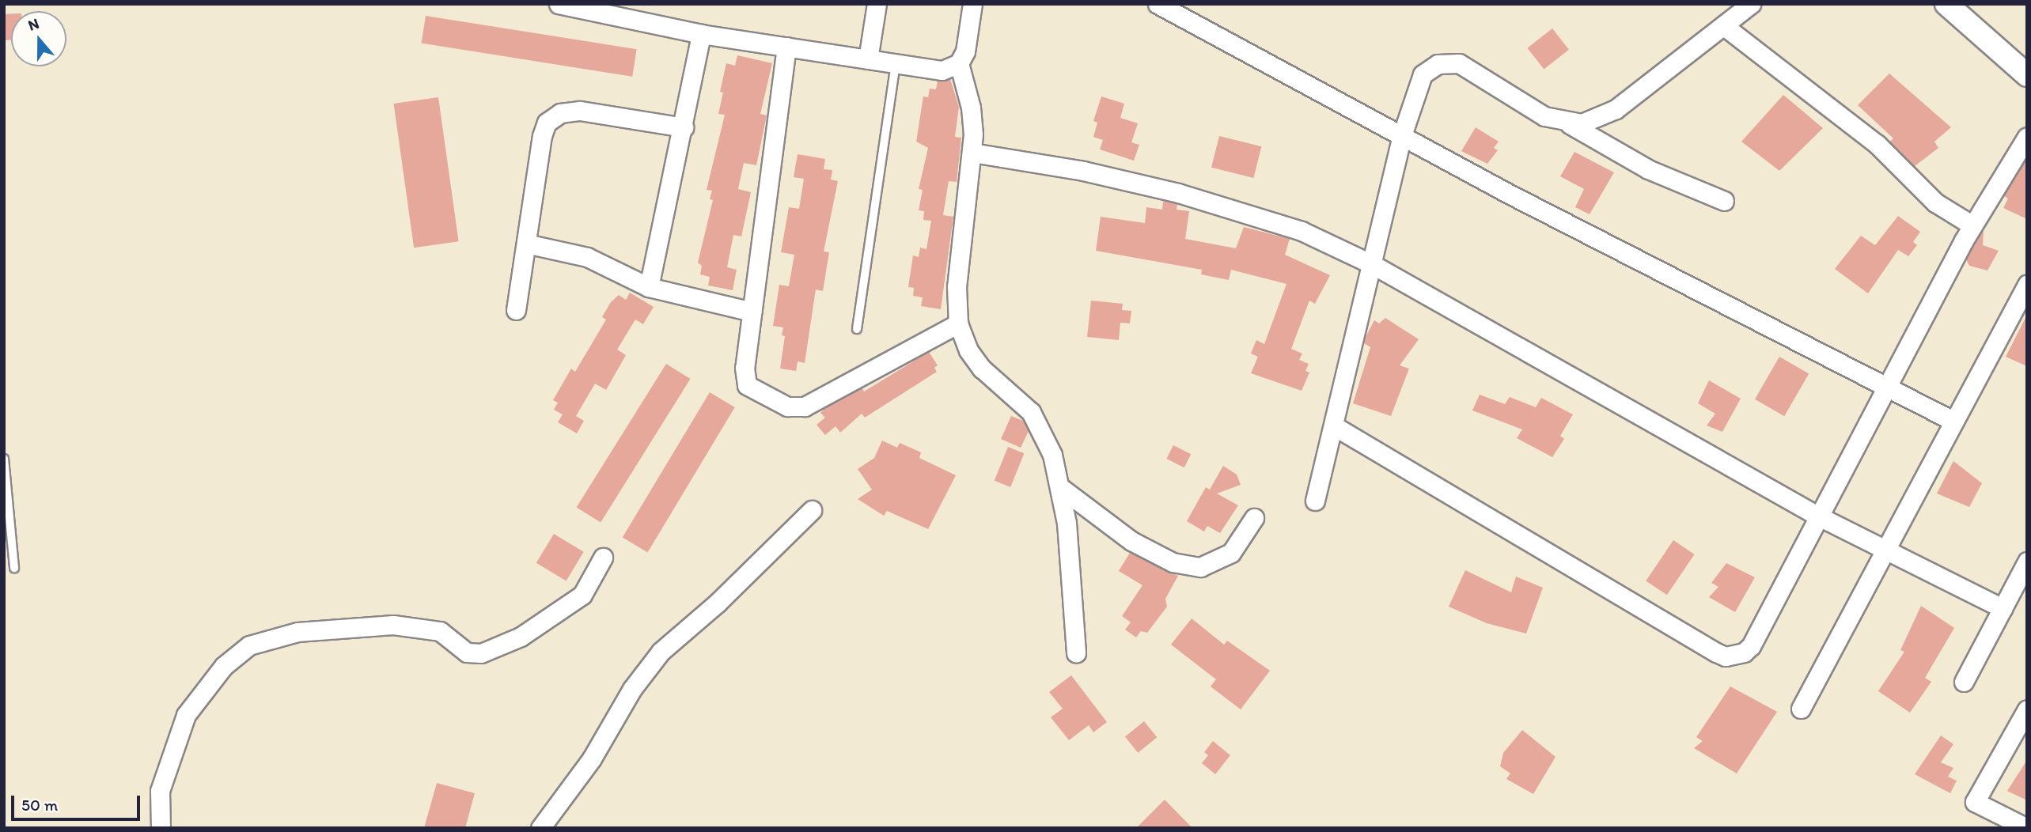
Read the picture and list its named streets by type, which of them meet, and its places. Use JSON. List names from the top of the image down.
{
  "scale_bar": "50 m",
  "north": "top"
}
